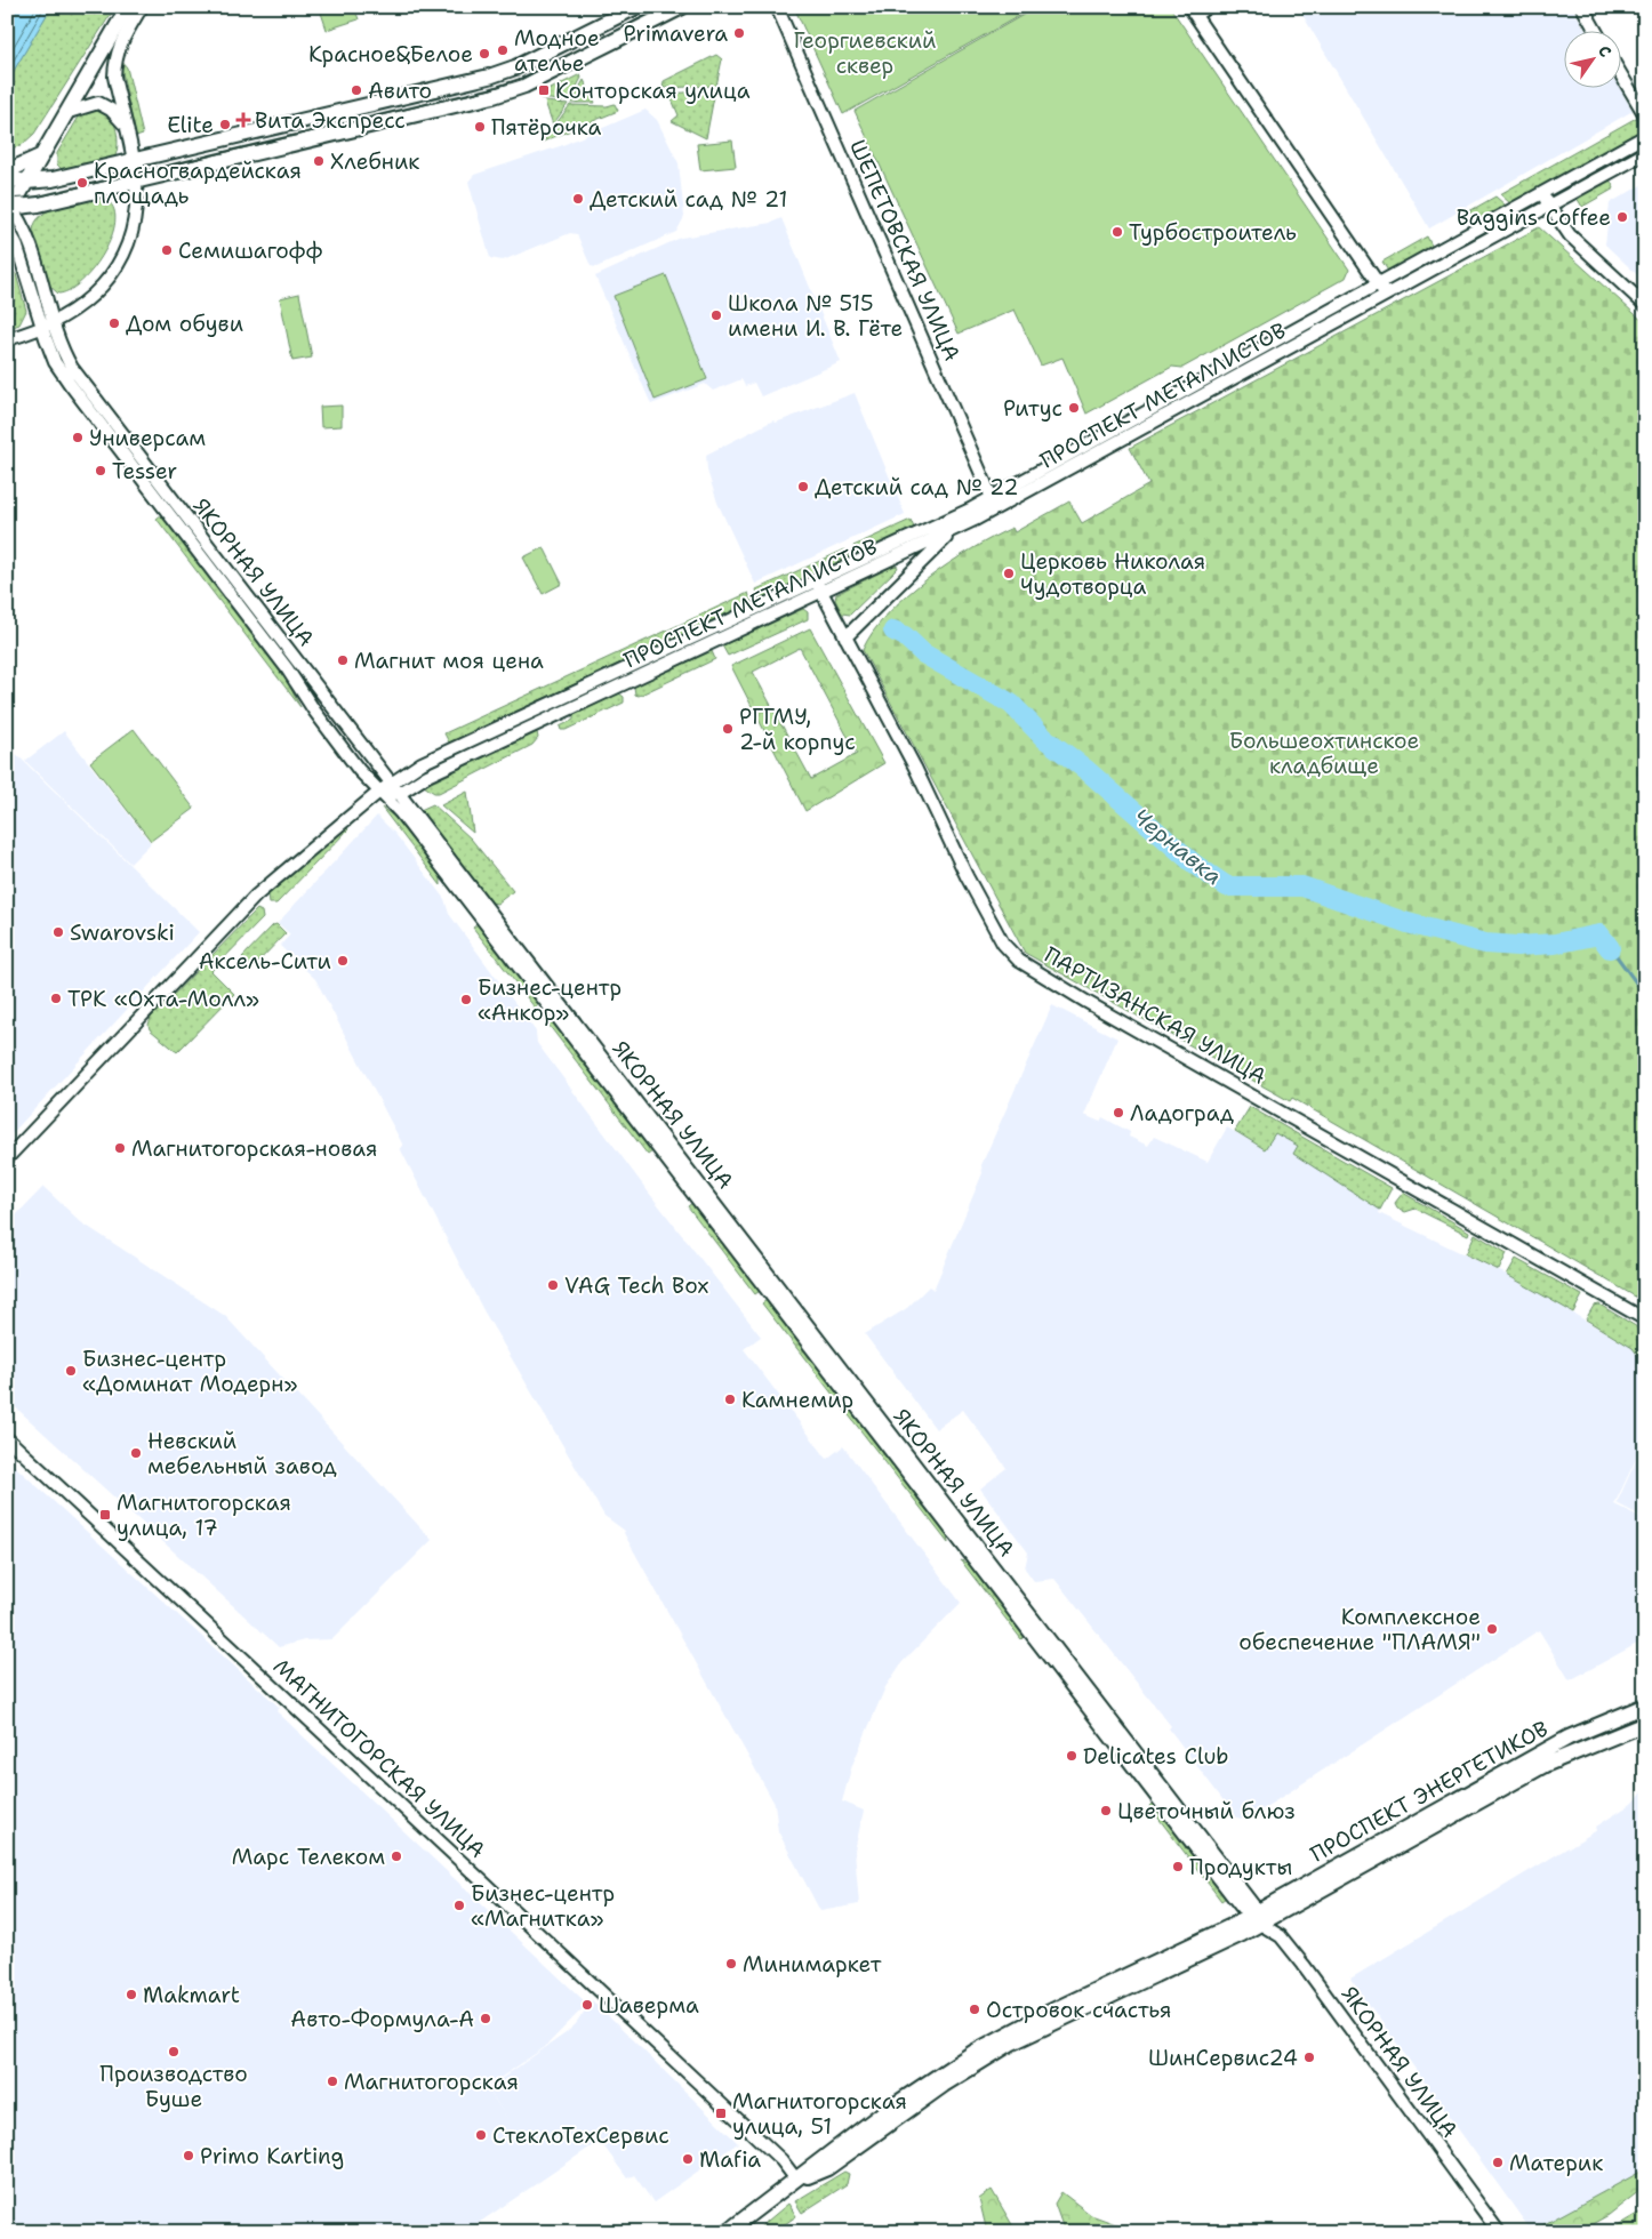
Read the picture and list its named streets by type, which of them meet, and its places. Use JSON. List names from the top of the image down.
{
  "streets": {
    "main road": ["ПРОСПЕКТ ЭНЕРГЕТИКОВ"],
    "street": [
      "ШЕПЕТОВСКАЯ УЛИЦА",
      "ПРОСПЕКТ МЕТАЛЛИСТОВ",
      "ЯКОРНАЯ УЛИЦА",
      "ПАРТИЗАНСКАЯ УЛИЦА",
      "МАГНИТОГОРСКАЯ УЛИЦА"
    ]
  },
  "crossings": [
    ["ШЕПЕТОВСКАЯ УЛИЦА", "ПРОСПЕКТ МЕТАЛЛИСТОВ"],
    ["ПРОСПЕКТ МЕТАЛЛИСТОВ", "ЯКОРНАЯ УЛИЦА"],
    ["ПРОСПЕКТ МЕТАЛЛИСТОВ", "ПАРТИЗАНСКАЯ УЛИЦА"],
    ["ЯКОРНАЯ УЛИЦА", "ПРОСПЕКТ ЭНЕРГЕТИКОВ"],
    ["МАГНИТОГОРСКАЯ УЛИЦА", "ПРОСПЕКТ ЭНЕРГЕТИКОВ"]
  ],
  "water": ["Чернавка"],
  "parks": ["Георгиевский сквер", "Большеохтинское кладбище"],
  "places": {
    "other": [
      "Primavera",
      "Модное ателье",
      "Красное&Белое",
      "Авито",
      "Elite",
      "Пятёрочка",
      "Хлебник",
      "Красногвардейская площадь",
      "Детский сад № 21",
      "Baggins Coffee",
      "Турбостроитель",
      "Семишагофф",
      "Школа № 515 имени И. В. Гёте",
      "Дом обуви",
      "Ритус",
      "Универсам",
      "Tesser",
      "Детский сад № 22",
      "Церковь Николая Чудотворца",
      "Магнит моя цена",
      "РГГМУ, 2-й корпус",
      "Swarovski",
      "Аксель-Сити",
      "ТРК «Охта-Молл»",
      "Бизнес-центр «Анкор»",
      "Ладоград",
      "Магнитогорская-новая",
      "VAG Tech Box",
      "Бизнес-центр «Доминат Модерн»",
      "Камнемир",
      "Невский мебельный завод",
      "Комплексное обеспечение \"ПЛАМЯ\"",
      "Delicates Club",
      "Цветочный блюз",
      "Марс Телеком",
      "Продукты",
      "Бизнес-центр «Магнитка»",
      "Минимаркет",
      "Makmart",
      "Шаверма",
      "Островок счастья",
      "Авто-Формула-А",
      "Производство Буше",
      "ШинCервис24",
      "Магнитогорская",
      "СтеклоТехСервис",
      "Primo Karting",
      "Mafia",
      "Материк"
    ],
    "transit": ["Конторская улица", "Магнитогорская улица, 17", "Магнитогорская улица, 51"],
    "health": ["Вита Экспресс"]
  },
  "north": "top right"
}
